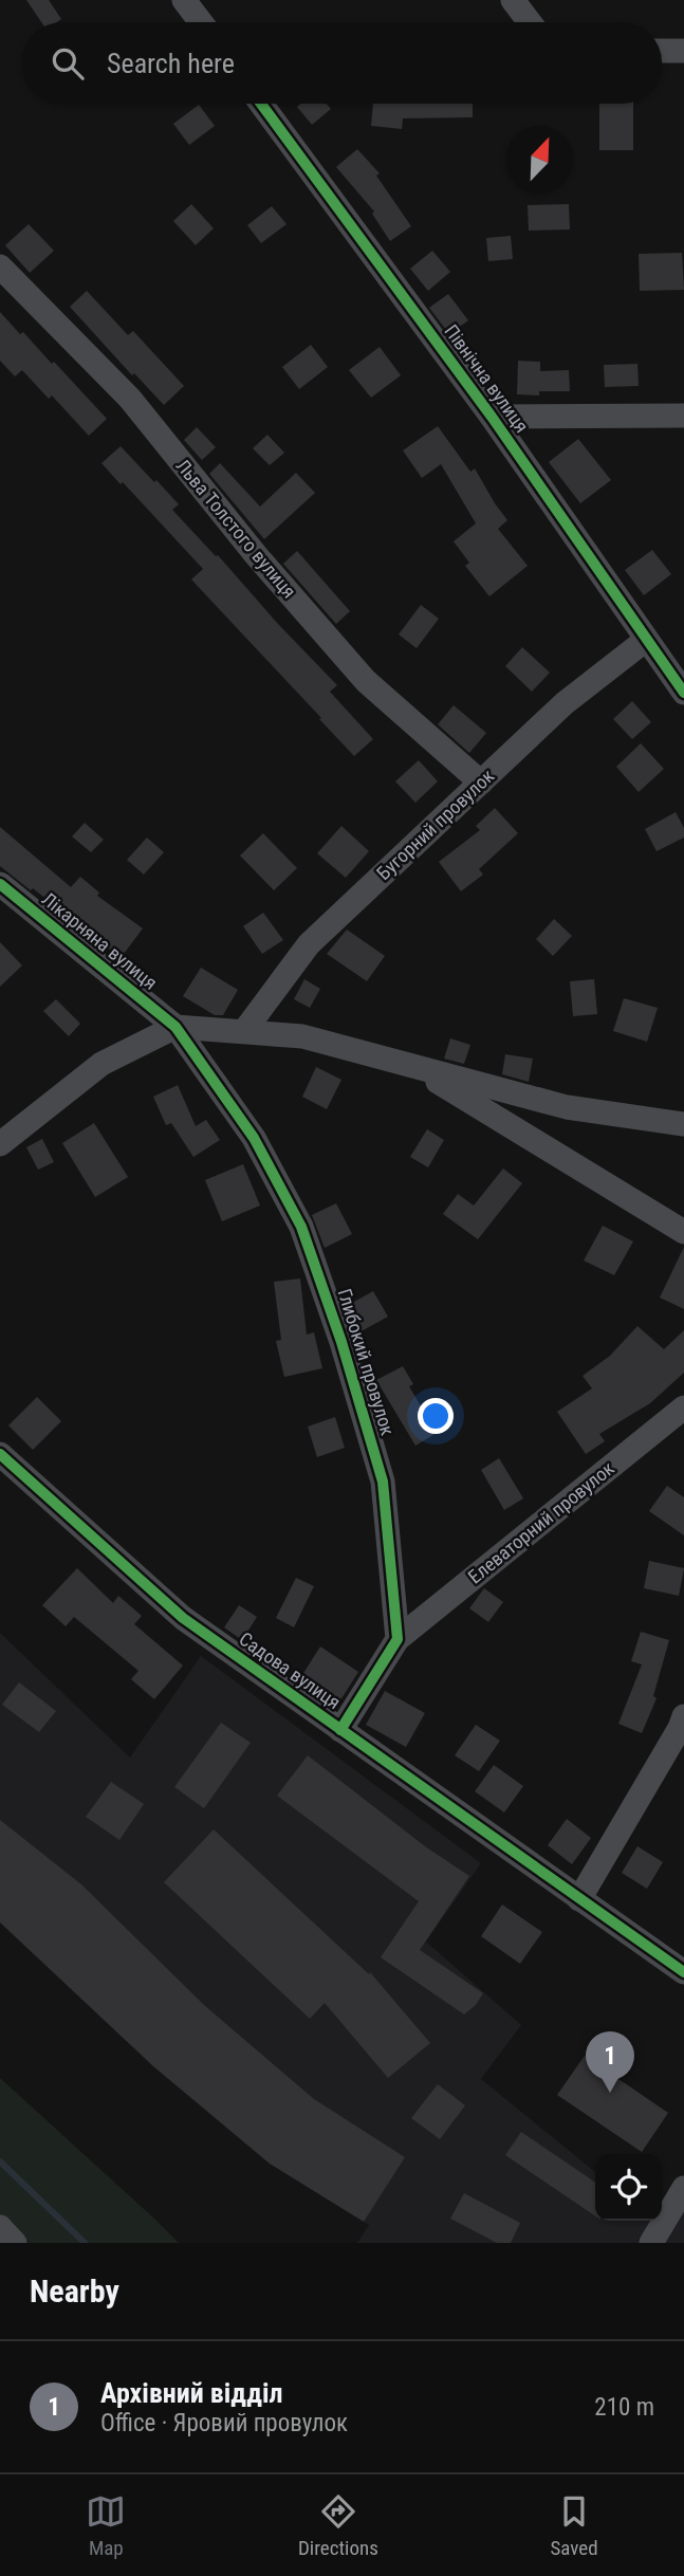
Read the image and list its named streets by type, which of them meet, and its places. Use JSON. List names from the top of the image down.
{
  "streets": {
    "street": [
      "Північна вулиця",
      "Льва Толстого вулиця",
      "Бугорний провулок",
      "Лікарняна вулиця",
      "Глибокий провулок",
      "Елеваторний провулок",
      "Садова вулиця"
    ]
  },
  "crossings": [
    ["Північна вулиця", "Бугорний провулок"],
    ["Льва Толстого вулиця", "Бугорний провулок"],
    ["Лікарняна вулиця", "Глибокий провулок"],
    ["Глибокий провулок", "Елеваторний провулок"]
  ],
  "north": "top right",
  "page": {
    "search": "Search here",
    "pins": "1",
    "heading": "Nearby",
    "list": [
      {
        "mark": "1",
        "name": "Архівний відділ",
        "note": "Office · Яровий провулок",
        "value": "210 m"
      }
    ],
    "nav": ["Map", "Directions", "Saved"]
  }
}
